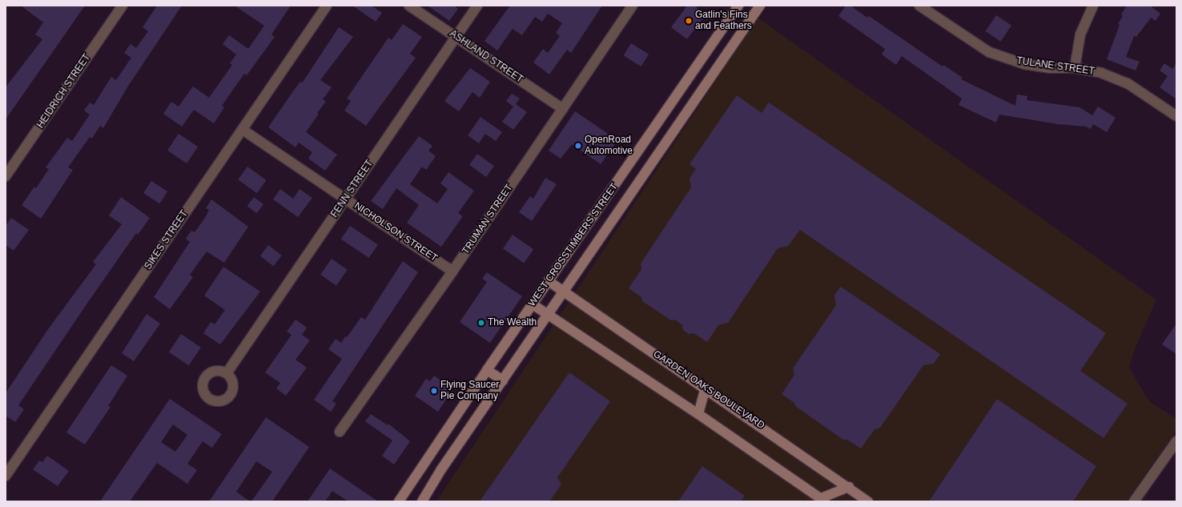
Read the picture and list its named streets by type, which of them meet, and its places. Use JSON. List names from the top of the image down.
{
  "streets": {
    "main road": ["WEST CROSSTIMBERS STREET", "GARDEN OAKS BOULEVARD"],
    "street": [
      "ASHLAND STREET",
      "TULANE STREET",
      "HEIDRICH STREET",
      "FENN STREET",
      "TRUMAN STREET",
      "NICHOLSON STREET",
      "SIKES STREET"
    ]
  },
  "crossings": [
    ["ASHLAND STREET", "FENN STREET"],
    ["ASHLAND STREET", "TRUMAN STREET"],
    ["FENN STREET", "NICHOLSON STREET"],
    ["TRUMAN STREET", "NICHOLSON STREET"],
    ["NICHOLSON STREET", "SIKES STREET"],
    ["WEST CROSSTIMBERS STREET", "GARDEN OAKS BOULEVARD"]
  ],
  "places": [
    "Gatlin's Fins and Feathers",
    "OpenRoad Automotive",
    "The Wealth",
    "Flying Saucer Pie Company"
  ]
}
